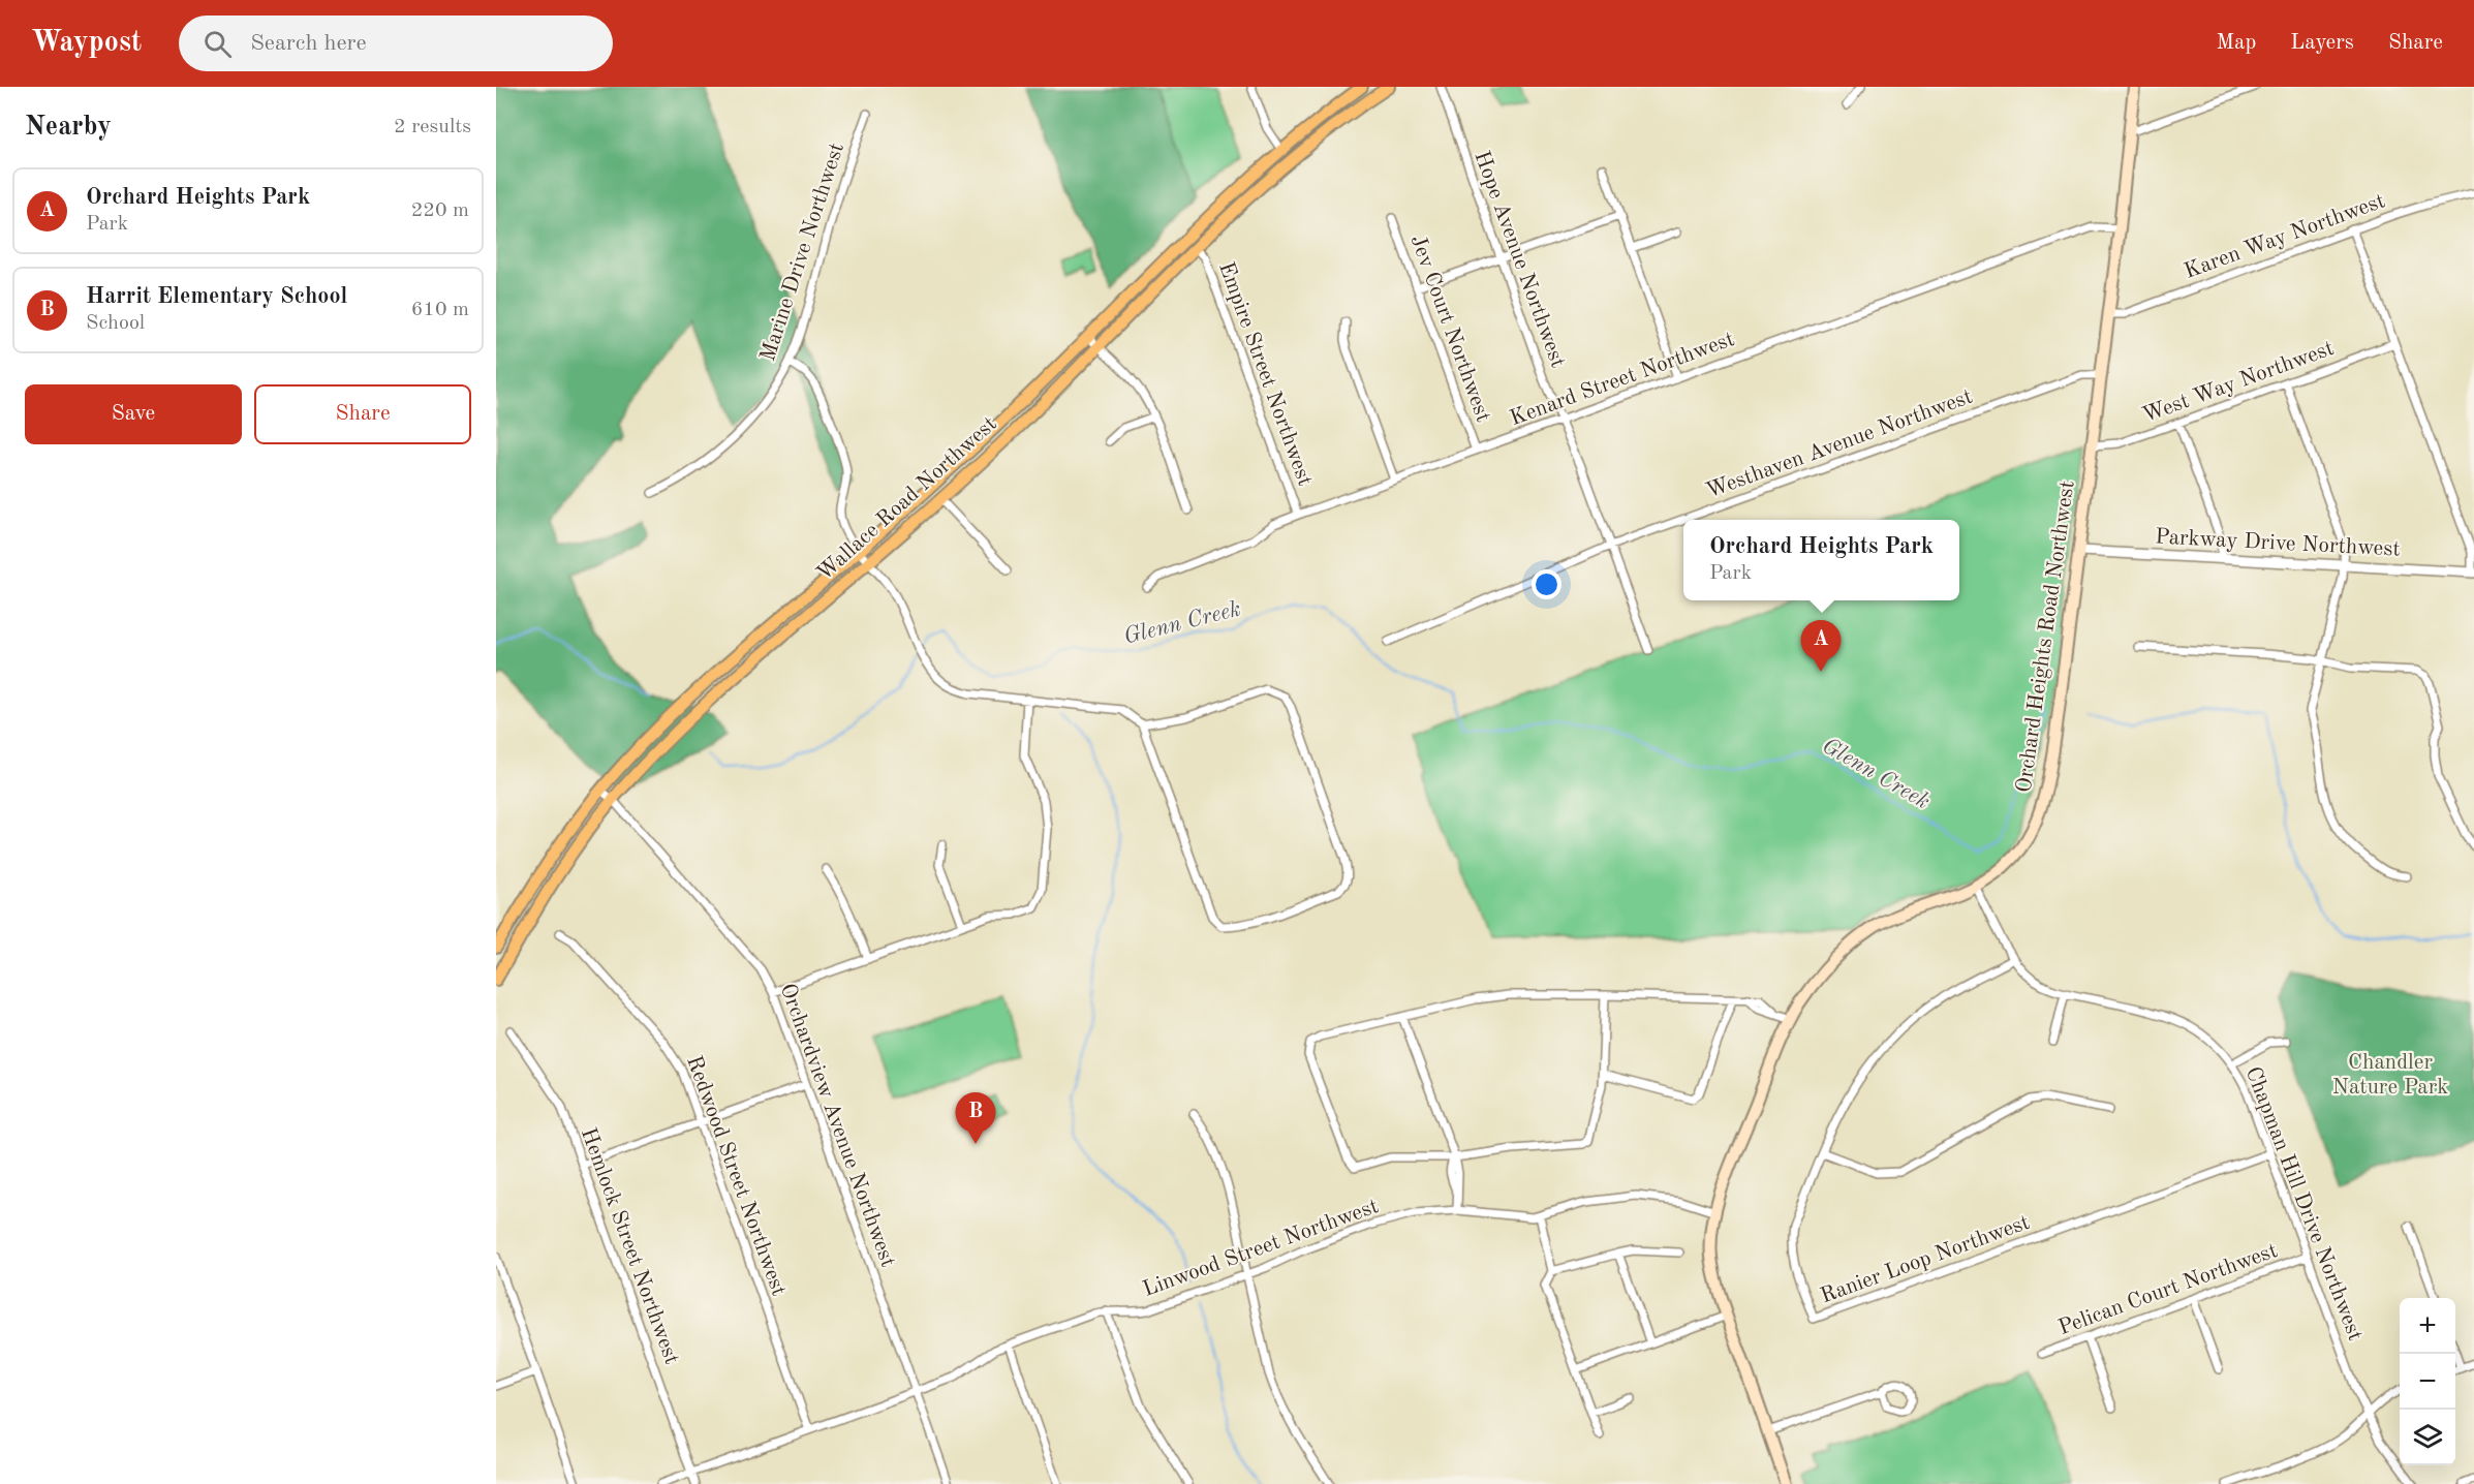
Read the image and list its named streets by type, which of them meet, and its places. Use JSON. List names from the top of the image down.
{
  "streets": {
    "main road": ["Wallace Road Northwest", "Orchard Heights Road Northwest"],
    "street": [
      "Karen Way Northwest",
      "Marine Drive Northwest",
      "Hope Avenue Northwest",
      "Jev Court Northwest",
      "Empire Street Northwest",
      "Kenard Street Northwest",
      "West Way Northwest",
      "Westhaven Avenue Northwest",
      "Parkway Drive Northwest",
      "Orchardview Avenue Northwest",
      "Redwood Street Northwest",
      "Chapman Hill Drive Northwest",
      "Hemlock Street Northwest",
      "Linwood Street Northwest",
      "Ranier Loop Northwest",
      "Pelican Court Northwest"
    ]
  },
  "crossings": [
    ["Karen Way Northwest", "Orchard Heights Road Northwest"],
    ["Hope Avenue Northwest", "Kenard Street Northwest"],
    ["Hope Avenue Northwest", "Westhaven Avenue Northwest"],
    ["Jev Court Northwest", "Kenard Street Northwest"],
    ["Empire Street Northwest", "Kenard Street Northwest"],
    ["Empire Street Northwest", "Wallace Road Northwest"],
    ["Kenard Street Northwest", "Orchard Heights Road Northwest"],
    ["West Way Northwest", "Orchard Heights Road Northwest"],
    ["Westhaven Avenue Northwest", "Orchard Heights Road Northwest"],
    ["Wallace Road Northwest", "Orchardview Avenue Northwest"],
    ["Parkway Drive Northwest", "Orchard Heights Road Northwest"],
    ["Orchard Heights Road Northwest", "Chapman Hill Drive Northwest"],
    ["Orchard Heights Road Northwest", "Linwood Street Northwest"],
    ["Orchardview Avenue Northwest", "Linwood Street Northwest"],
    ["Redwood Street Northwest", "Linwood Street Northwest"],
    ["Chapman Hill Drive Northwest", "Ranier Loop Northwest"],
    ["Chapman Hill Drive Northwest", "Pelican Court Northwest"],
    ["Hemlock Street Northwest", "Linwood Street Northwest"]
  ],
  "water": ["Glenn Creek"],
  "parks": ["Chandler Nature Park"],
  "page": {
    "header": "Waypost",
    "search": "Search here",
    "nav": ["Map", "Layers", "Share"],
    "heading": ["Nearby", "2 results"],
    "list": [
      {
        "mark": "A",
        "name": "Orchard Heights Park",
        "note": "Park",
        "value": "220 m"
      },
      {
        "mark": "B",
        "name": "Harrit Elementary School",
        "note": "School",
        "value": "610 m"
      }
    ],
    "buttons": ["Save", "Share"],
    "popup": ["Orchard Heights Park", "Park"],
    "pins": ["A", "B"],
    "map_buttons": ["+", "−"]
  }
}
